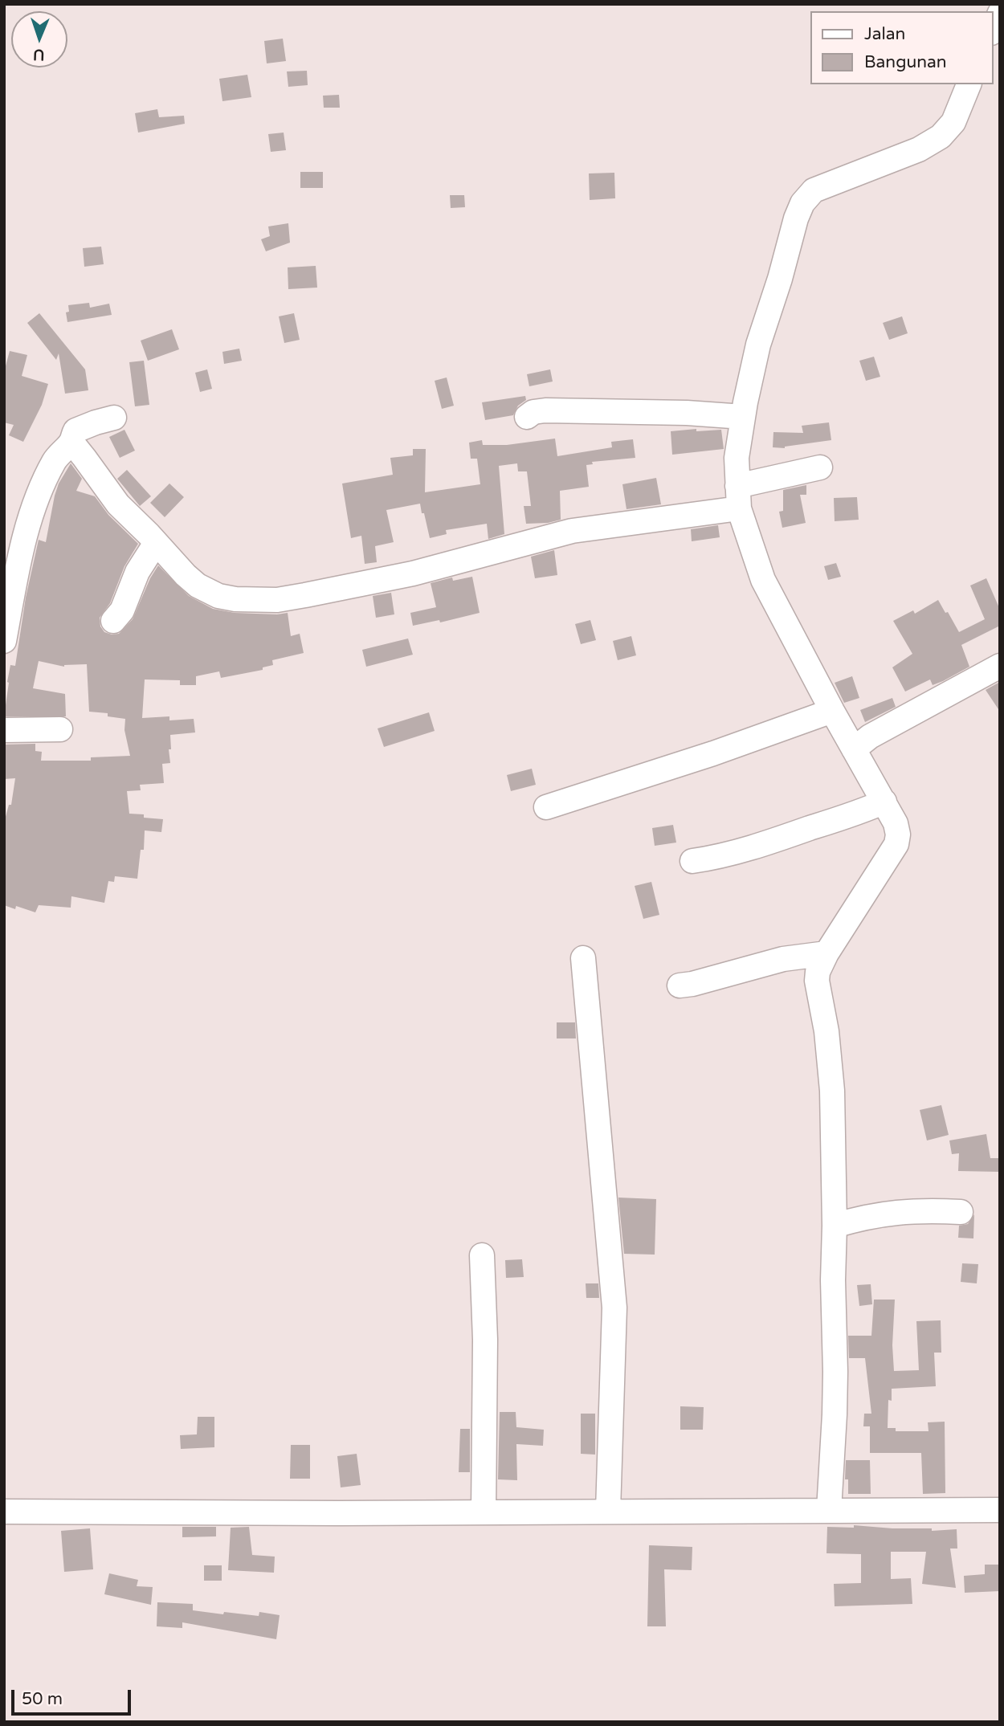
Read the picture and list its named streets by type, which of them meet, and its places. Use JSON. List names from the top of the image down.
{
  "legend": ["Jalan", "Bangunan"],
  "scale_bar": "50 m",
  "north": "bottom"
}
